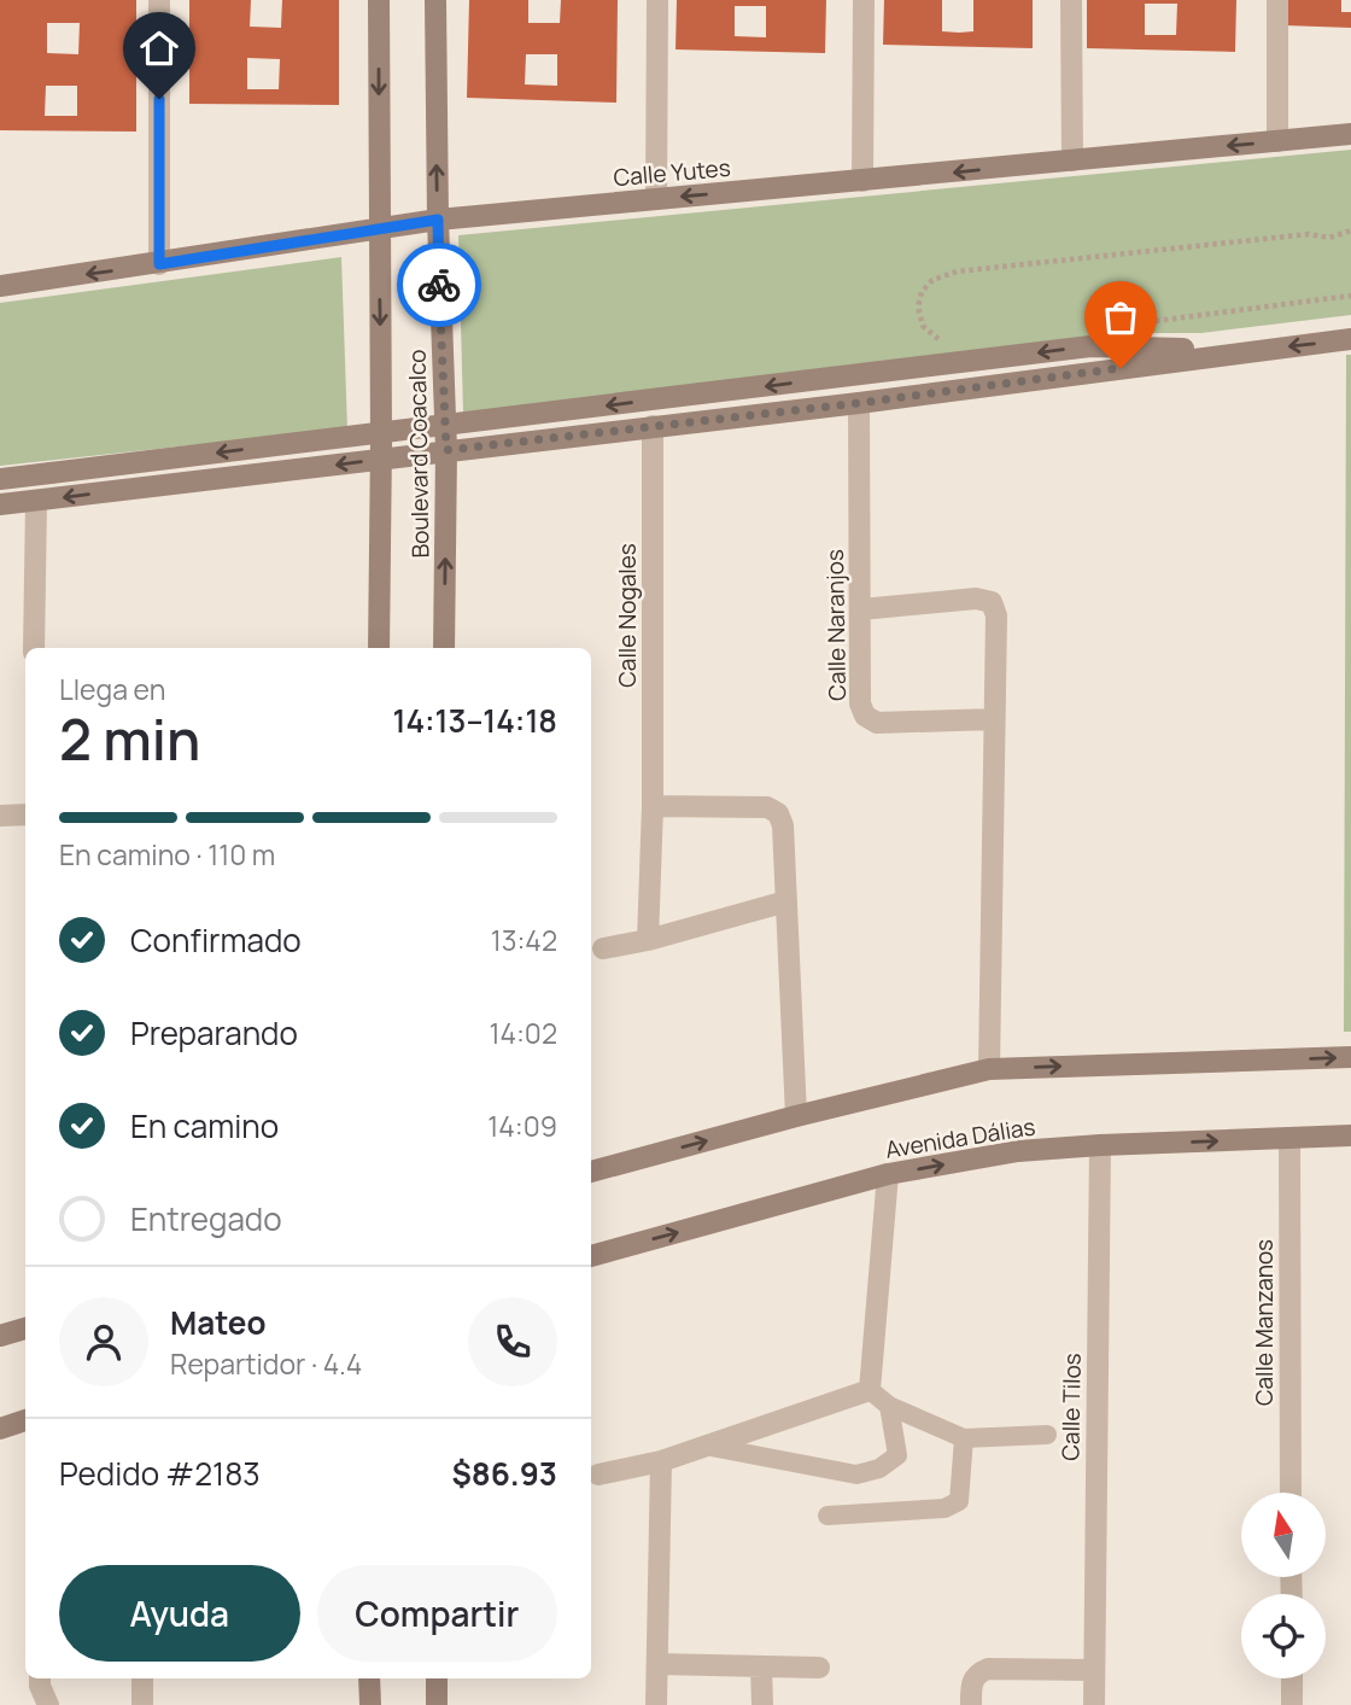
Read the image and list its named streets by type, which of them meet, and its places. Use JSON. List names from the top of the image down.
{
  "streets": {
    "main road": ["Calle Yutes", "Boulevard Coacalco", "Avenida Dálias"],
    "street": [
      "Calle Nogales",
      "Calle Naranjos",
      "Calle Manzanos",
      "Calle Tilos"
    ]
  },
  "crossings": [
    ["Calle Yutes", "Boulevard Coacalco"],
    ["Avenida Dálias", "Calle Manzanos"],
    ["Avenida Dálias", "Calle Tilos"]
  ],
  "one_way": ["Calle Yutes"],
  "north": "top",
  "page": {
    "heading": ["2 min", "Llega en", "14:13–14:18"],
    "panel": [
      "Mateo",
      "Repartidor · 4.4",
      "Pedido #2183",
      "$86.93"
    ],
    "bar": "En camino · 110 m",
    "list": [
      ["Confirmado", "13:42"],
      ["Preparando", "14:02"],
      ["En camino", "14:09"],
      "Entregado"
    ],
    "buttons": ["Ayuda", "Compartir"]
  }
}
